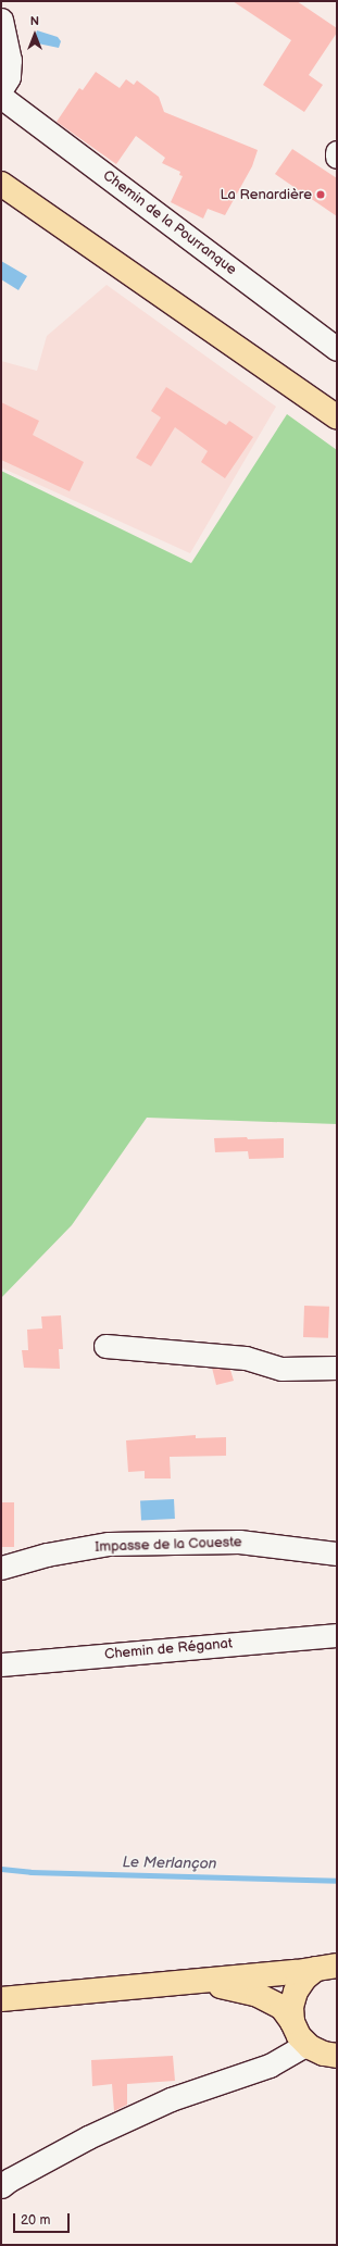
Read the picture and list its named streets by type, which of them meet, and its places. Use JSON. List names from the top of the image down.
{
  "streets": {
    "street": ["Chemin de la Pourranque", "Impasse de la Coueste", "Chemin de Réganat"]
  },
  "water": ["Le Merlançon"],
  "places": ["La Renardière"],
  "scale_bar": "20 m",
  "north": "top"
}
